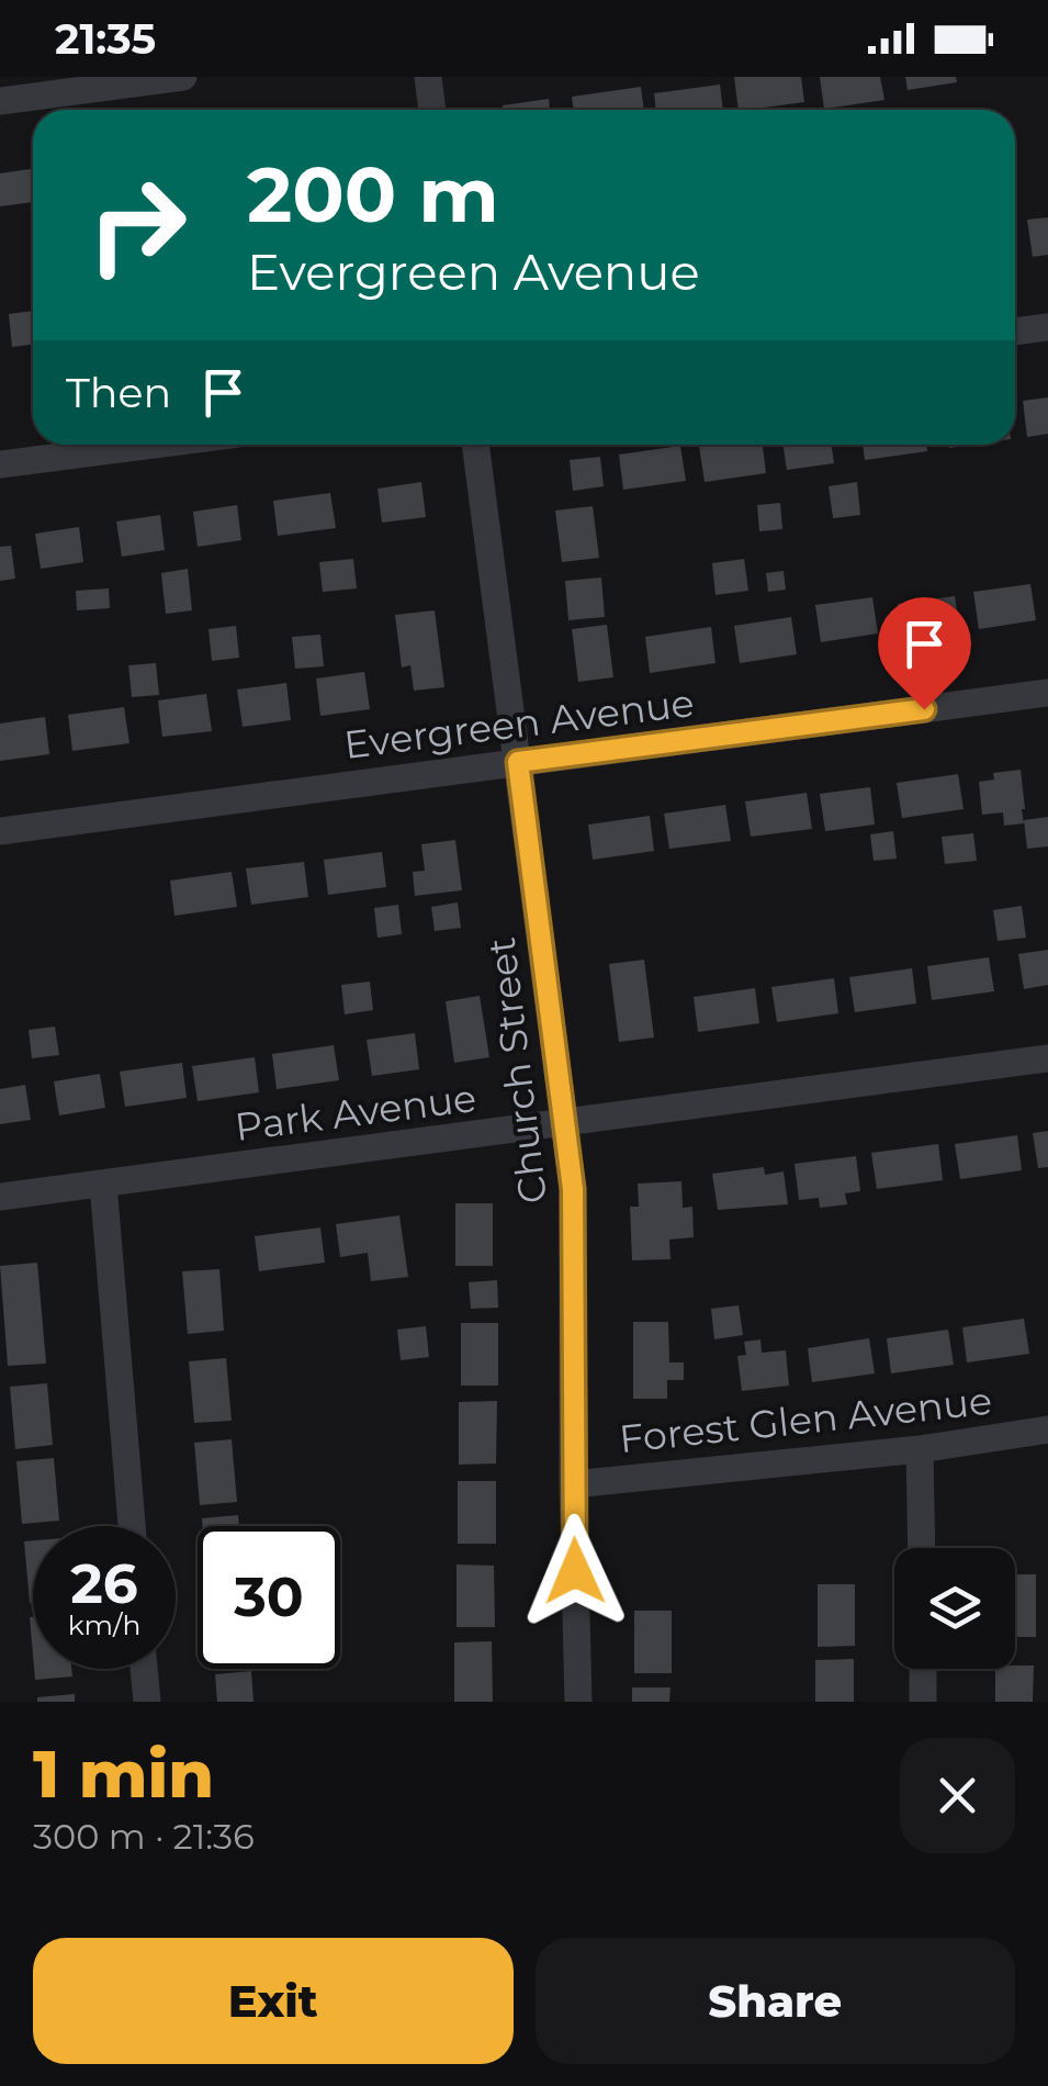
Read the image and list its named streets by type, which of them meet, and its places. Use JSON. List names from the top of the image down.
{
  "streets": {
    "street": [
      "Evergreen Avenue",
      "Church Street",
      "Park Avenue",
      "Forest Glen Avenue"
    ]
  },
  "crossings": [
    ["Evergreen Avenue", "Church Street"],
    ["Church Street", "Park Avenue"],
    ["Church Street", "Forest Glen Avenue"]
  ],
  "page": {
    "status": "21:35",
    "turn": ["200 m", "Evergreen Avenue"],
    "then": "Then",
    "speed": "26 km/h",
    "limit": "30",
    "heading": ["1 min", "300 m · 21:36"],
    "buttons": ["Exit", "Share"]
  }
}
